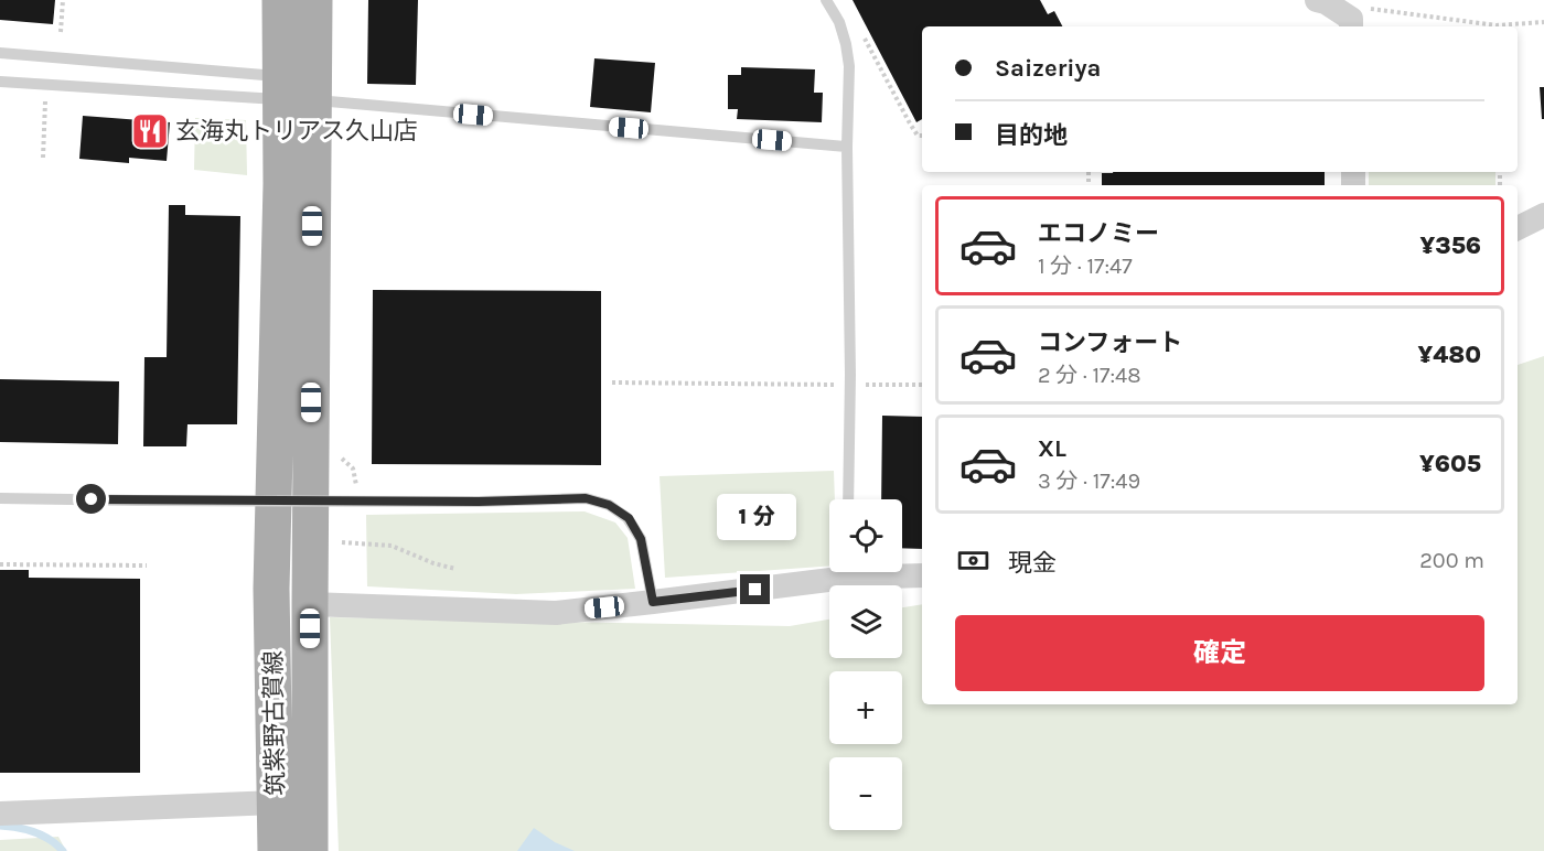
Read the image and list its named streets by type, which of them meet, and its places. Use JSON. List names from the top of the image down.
{
  "streets": {
    "main road": ["筑紫野古賀線"]
  },
  "places": {
    "restaurant": ["玄海丸トリアス久山店"]
  },
  "page": {
    "banner": ["Saizeriya", "目的地"],
    "list": [
      {
        "name": "エコノミー",
        "note": "1 分 · 17:47",
        "value": "¥356"
      },
      {
        "name": "コンフォート",
        "note": "2 分 · 17:48",
        "value": "¥480"
      },
      {
        "name": "XL",
        "note": "3 分 · 17:49",
        "value": "¥605"
      }
    ],
    "bubble": "1 分",
    "map_buttons": ["+", "−"],
    "pay": ["現金", "200 m"],
    "buttons": "確定"
  }
}
